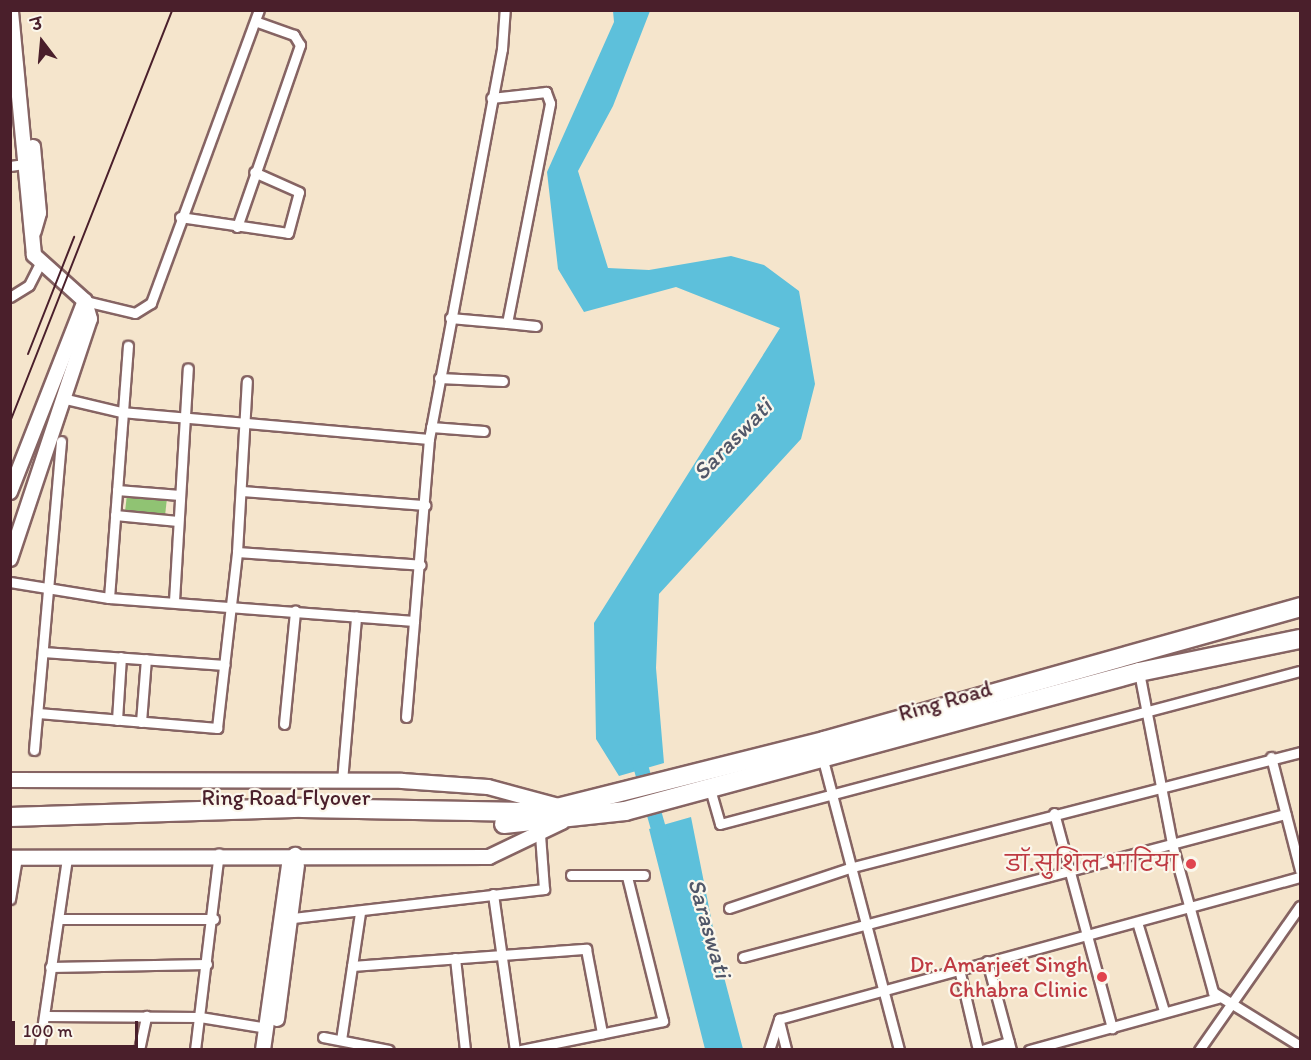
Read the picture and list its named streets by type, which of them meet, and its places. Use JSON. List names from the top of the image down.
{
  "streets": {
    "highway": ["Ring Road", "Ring Road Flyover"]
  },
  "crossings": [
    ["Ring Road", "Ring Road Flyover"]
  ],
  "water": ["Saraswati"],
  "places": ["डॉ.सुशिल भाटिया", "Dr. Amarjeet Singh Chhabra Clinic"],
  "scale_bar": "100 m",
  "north": "top"
}
